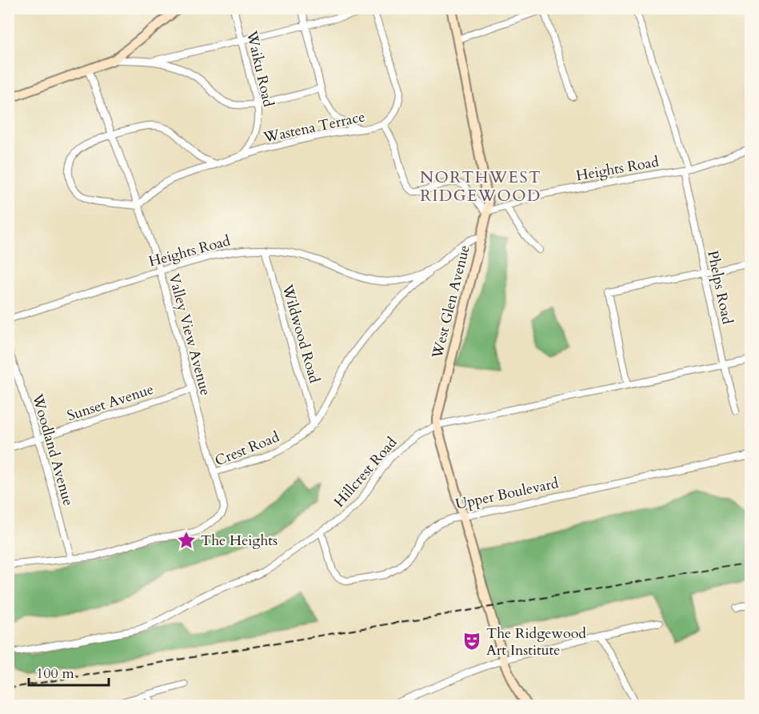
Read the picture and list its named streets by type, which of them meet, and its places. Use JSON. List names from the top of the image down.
{
  "streets": {
    "street": [
      "Waiku Road",
      "Wastena Terrace",
      "Heights Road",
      "Phelps Road",
      "West Glen Avenue",
      "Wildwood Road",
      "Valley View Avenue",
      "Sunset Avenue",
      "Crest Road",
      "Woodland Avenue",
      "Hillcrest Road",
      "Upper Boulevard"
    ]
  },
  "crossings": [
    ["Waiku Road", "Wastena Terrace"],
    ["Wastena Terrace", "Valley View Avenue"],
    ["Heights Road", "Phelps Road"],
    ["Heights Road", "West Glen Avenue"],
    ["Heights Road", "Wildwood Road"],
    ["Heights Road", "Valley View Avenue"],
    ["Heights Road", "Crest Road"],
    ["Phelps Road", "Hillcrest Road"],
    ["West Glen Avenue", "Hillcrest Road"],
    ["West Glen Avenue", "Upper Boulevard"],
    ["Wildwood Road", "Crest Road"],
    ["Valley View Avenue", "Sunset Avenue"],
    ["Valley View Avenue", "Crest Road"],
    ["Sunset Avenue", "Woodland Avenue"],
    ["Crest Road", "Woodland Avenue"],
    ["Hillcrest Road", "Upper Boulevard"]
  ],
  "districts": ["NORTHWEST RIDGEWOOD"],
  "places": {
    "place": ["The Heights"],
    "theatre": ["The Ridgewood Art Institute"]
  },
  "scale_bar": "100 m"
}
